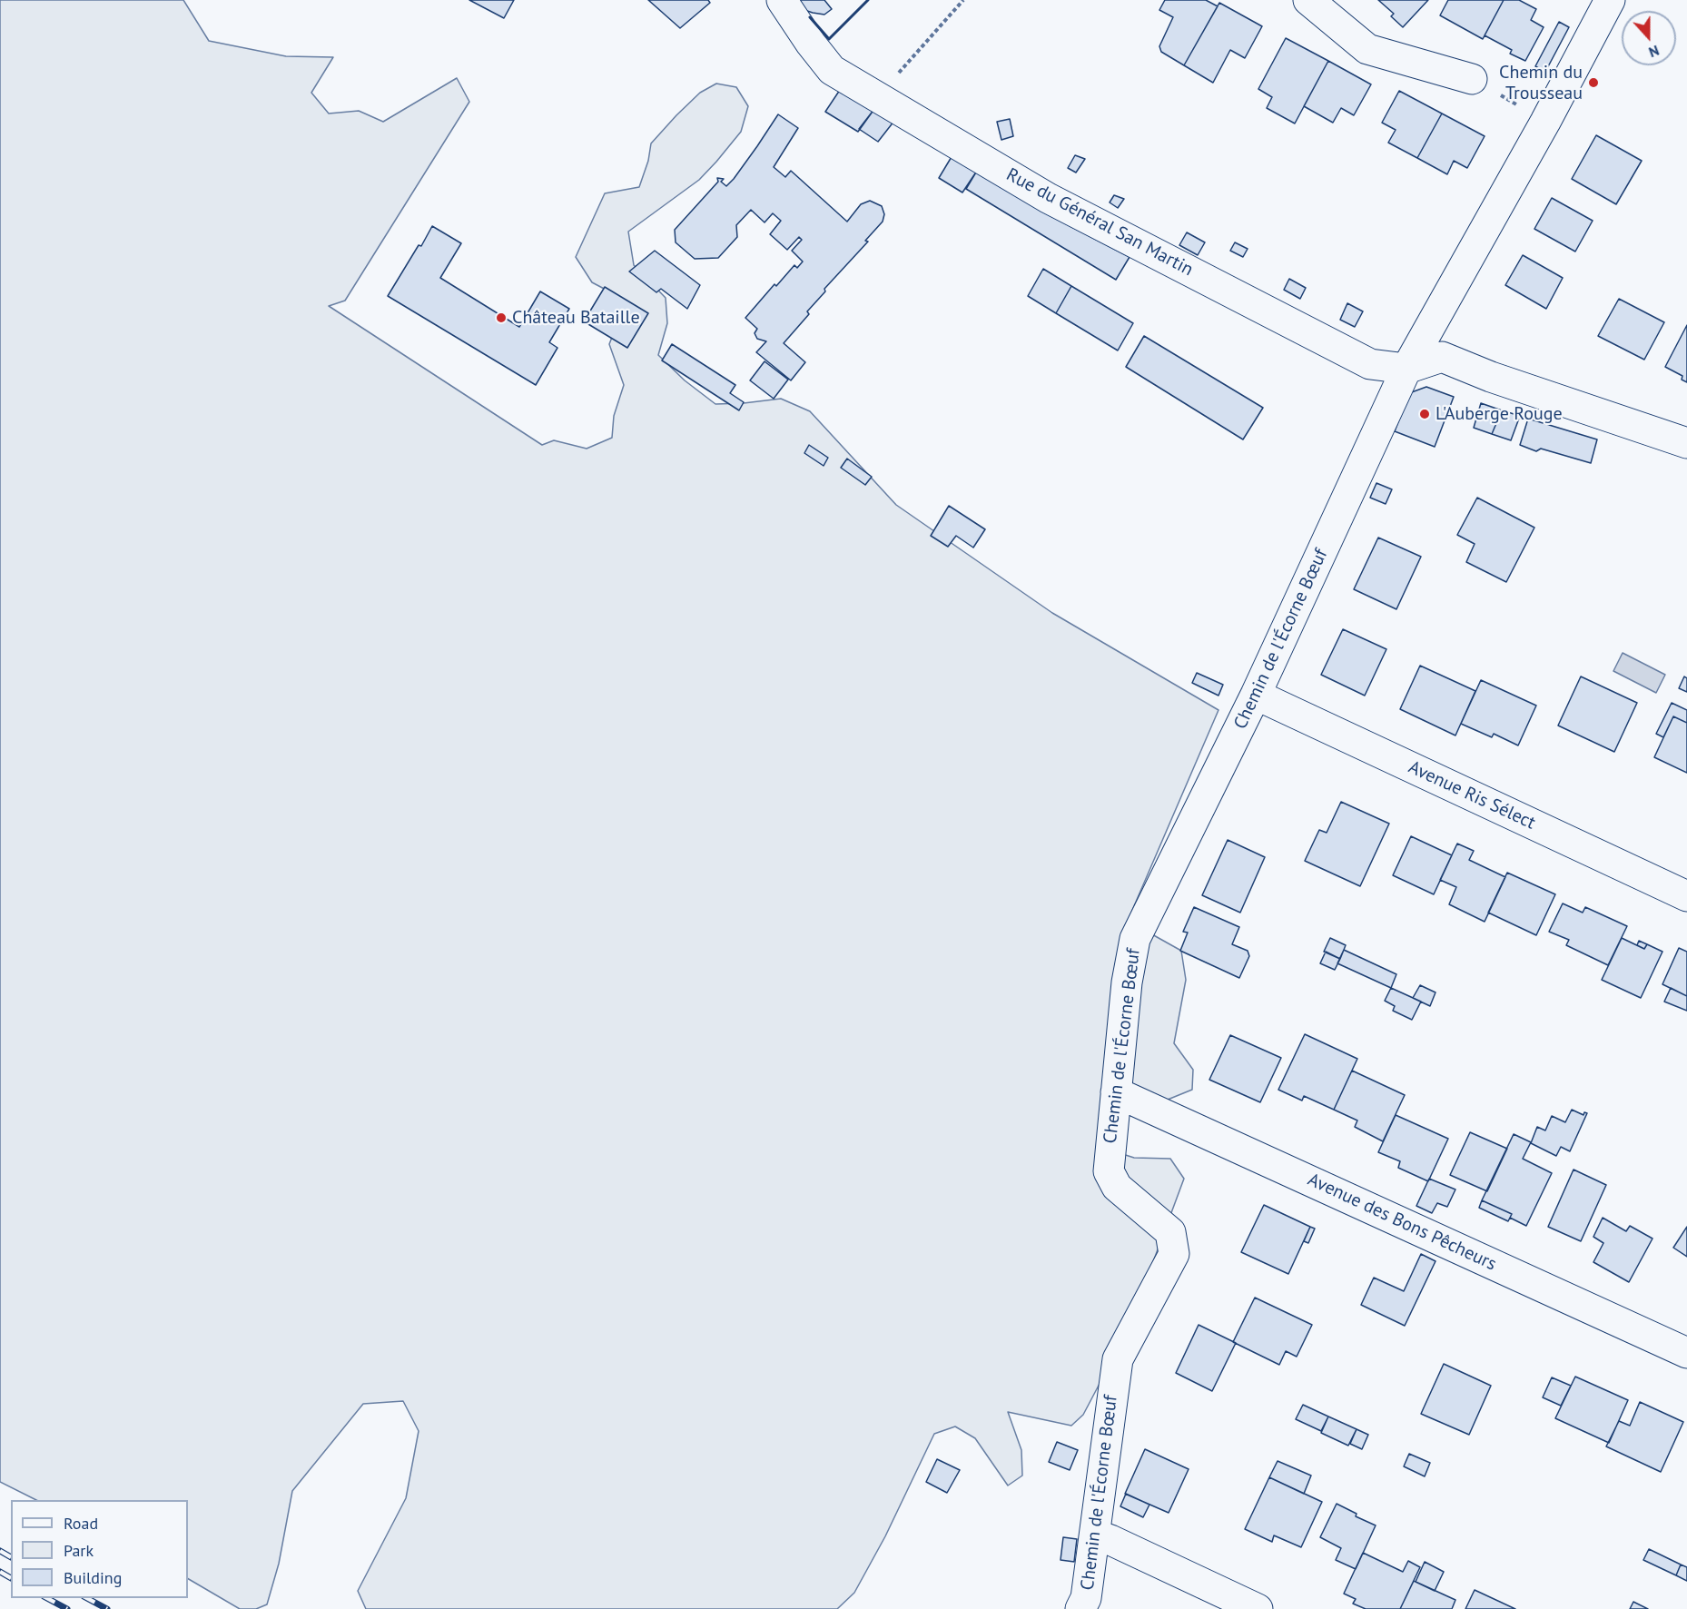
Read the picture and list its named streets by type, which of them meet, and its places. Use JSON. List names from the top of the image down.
{
  "streets": {
    "street": [
      "Rue du Général San Martin",
      "Chemin de l'Écorne Bœuf",
      "Avenue Ris Sélect",
      "Avenue des Bons Pêcheurs"
    ]
  },
  "crossings": [
    ["Rue du Général San Martin", "Chemin de l'Écorne Bœuf"],
    ["Chemin de l'Écorne Bœuf", "Avenue Ris Sélect"],
    ["Chemin de l'Écorne Bœuf", "Avenue des Bons Pêcheurs"]
  ],
  "places": ["Chemin du Trousseau", "Château Bataille", "L'Auberge Rouge"],
  "legend": ["Road", "Park", "Building"],
  "north": "bottom"
}
